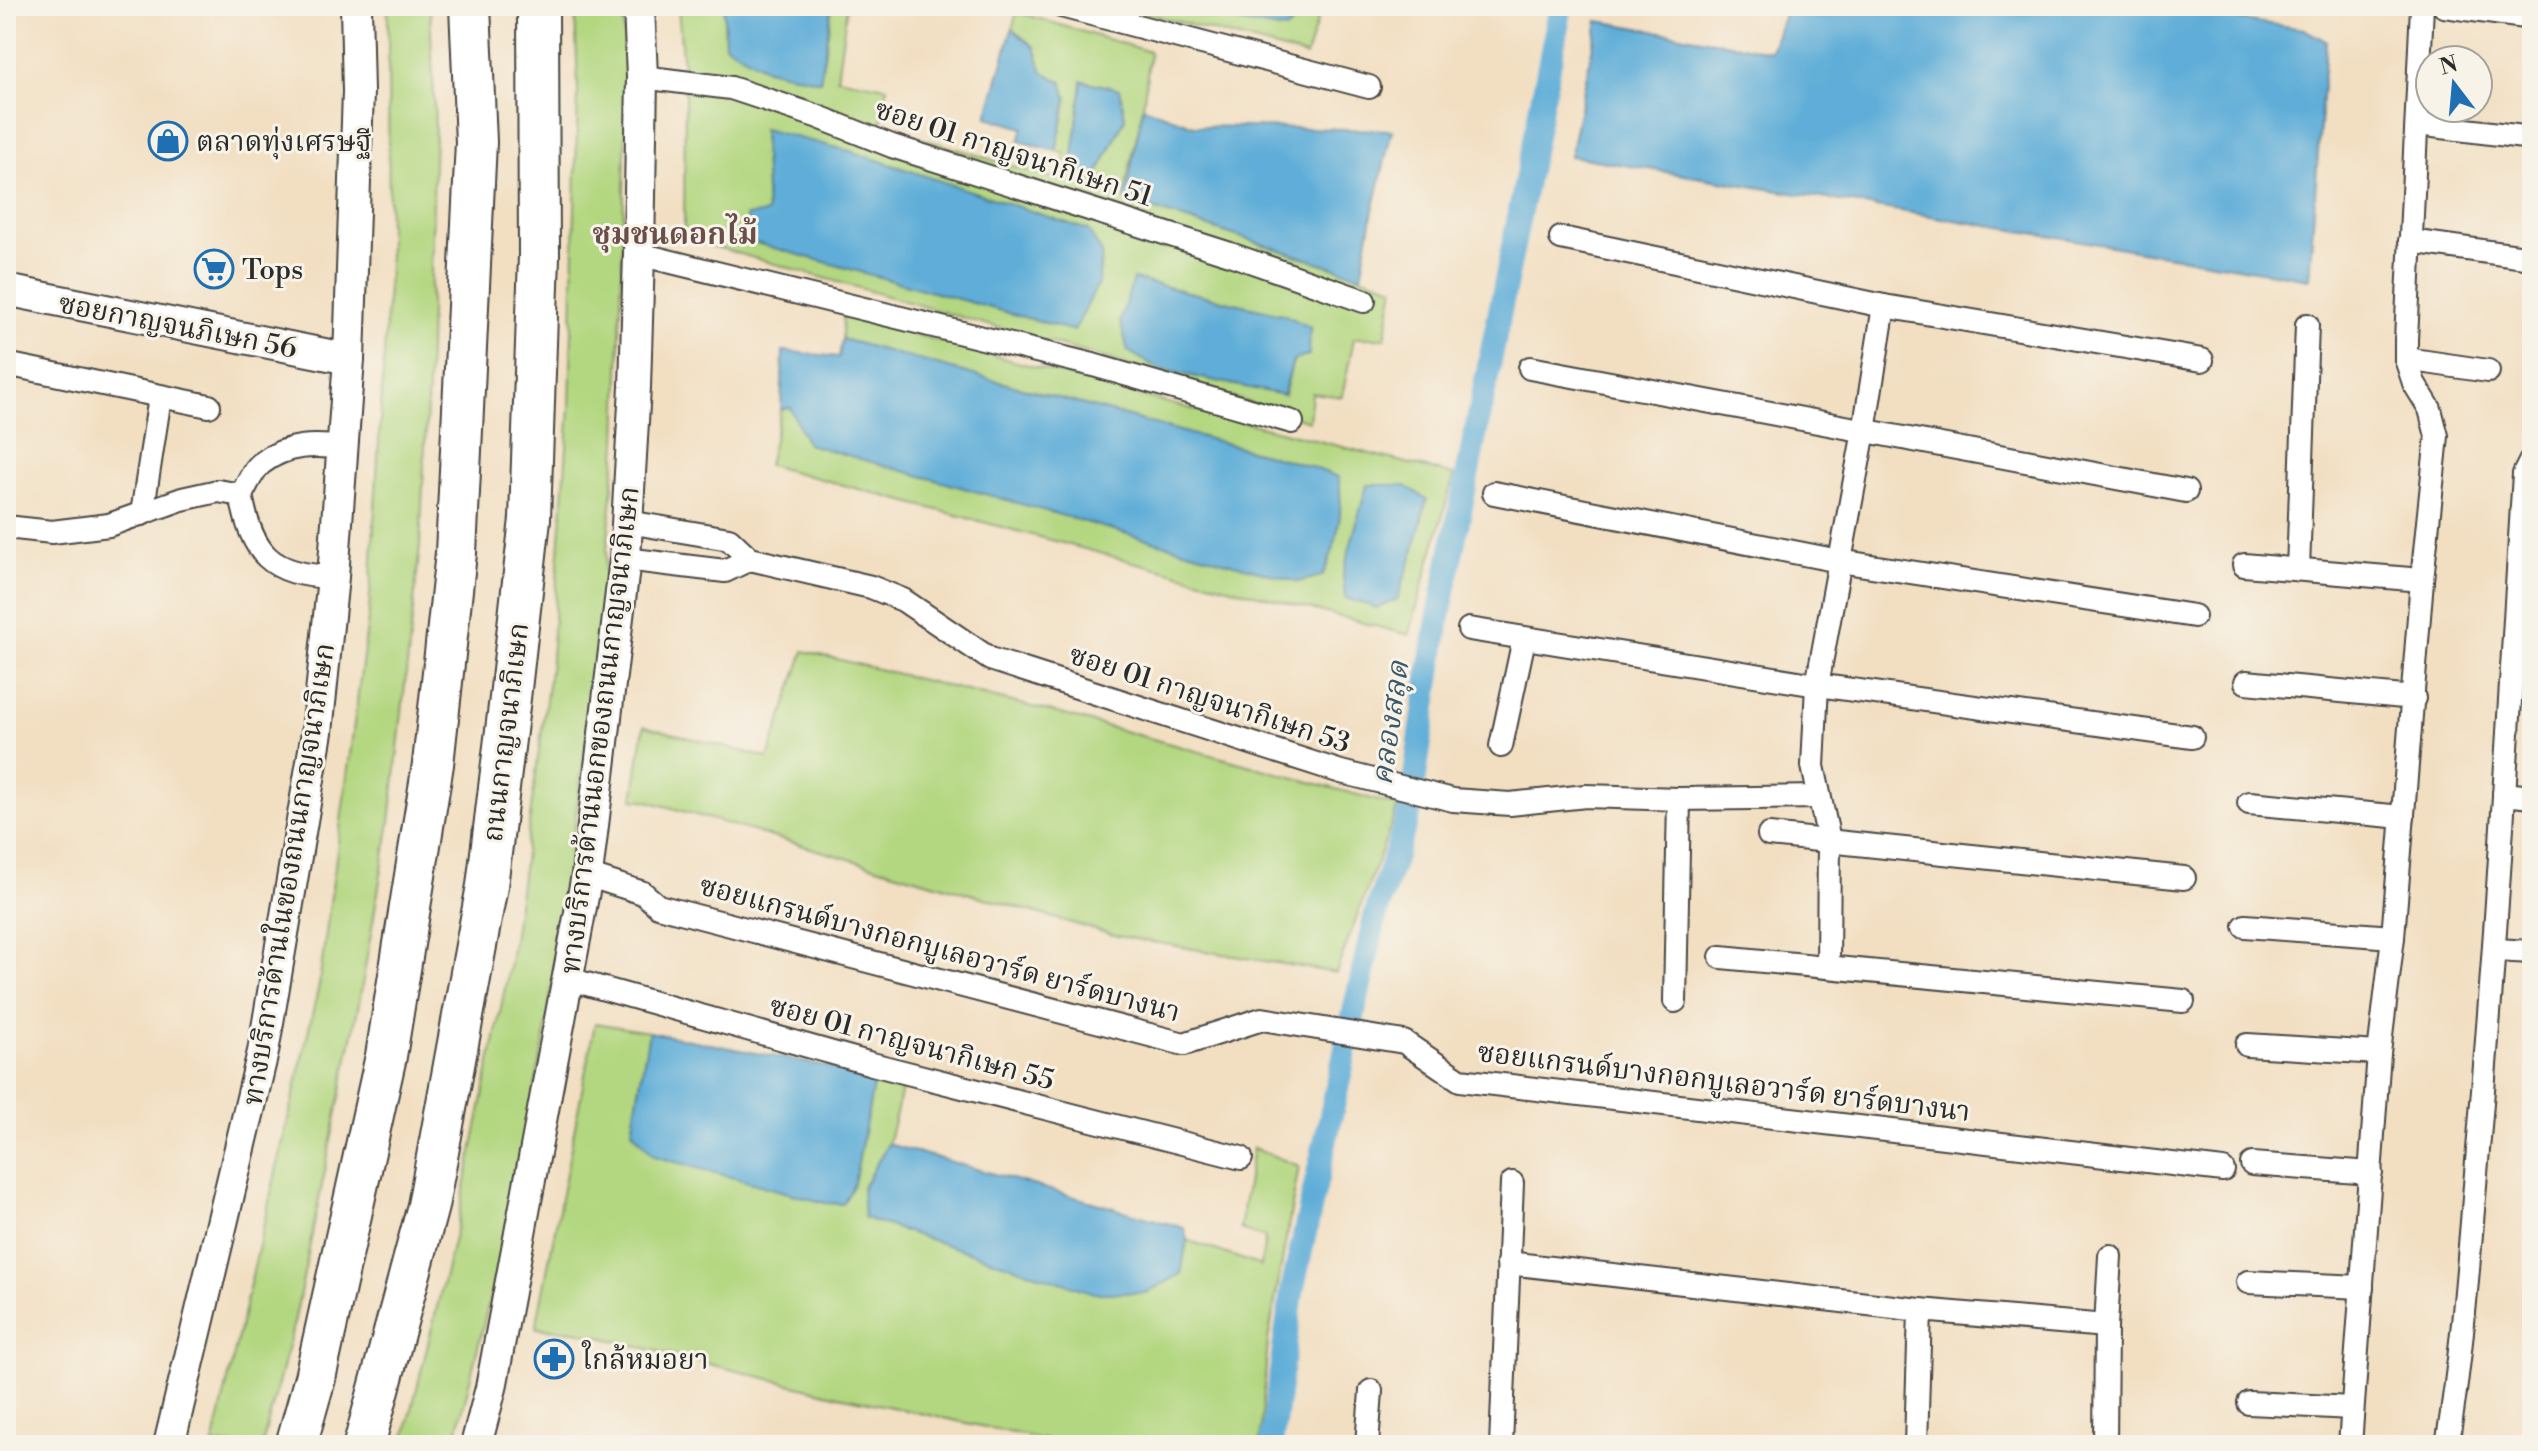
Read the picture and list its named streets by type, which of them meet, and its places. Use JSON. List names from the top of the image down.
{
  "streets": {
    "highway": ["ถนนกาญจนาภิเษก"],
    "main road": ["ซอยกาญจนภิเษก 56", "ทางบริการด้านนอกของถนนกาญจนาภิเษก", "ทางบริการด้านในของถนนกาญจนาภิเษก"],
    "street": [
      "ซอย 01 กาญจนากิเษก 51",
      "ซอย 01 กาญจนากิเษก 53",
      "ซอยแกรนด์บางกอกบูเลอวาร์ด ยาร์ดบางนา",
      "ซอย 01 กาญจนากิเษก 55"
    ]
  },
  "crossings": [
    ["ซอย 01 กาญจนากิเษก 51", "ทางบริการด้านนอกของถนนกาญจนาภิเษก"],
    ["ซอยกาญจนภิเษก 56", "ทางบริการด้านในของถนนกาญจนาภิเษก"],
    ["ซอย 01 กาญจนากิเษก 53", "ทางบริการด้านนอกของถนนกาญจนาภิเษก"],
    ["ทางบริการด้านนอกของถนนกาญจนาภิเษก", "ซอยแกรนด์บางกอกบูเลอวาร์ด ยาร์ดบางนา"],
    ["ทางบริการด้านนอกของถนนกาญจนาภิเษก", "ซอย 01 กาญจนากิเษก 55"]
  ],
  "districts": ["ชุมชนดอกไม้"],
  "water": ["คลองสลุด"],
  "places": {
    "shop": ["ตลาดทุ่งเศรษฐี"],
    "supermarket": ["Tops"],
    "pharmacy": ["ใกล้หมอยา"]
  },
  "north": "top"
}
